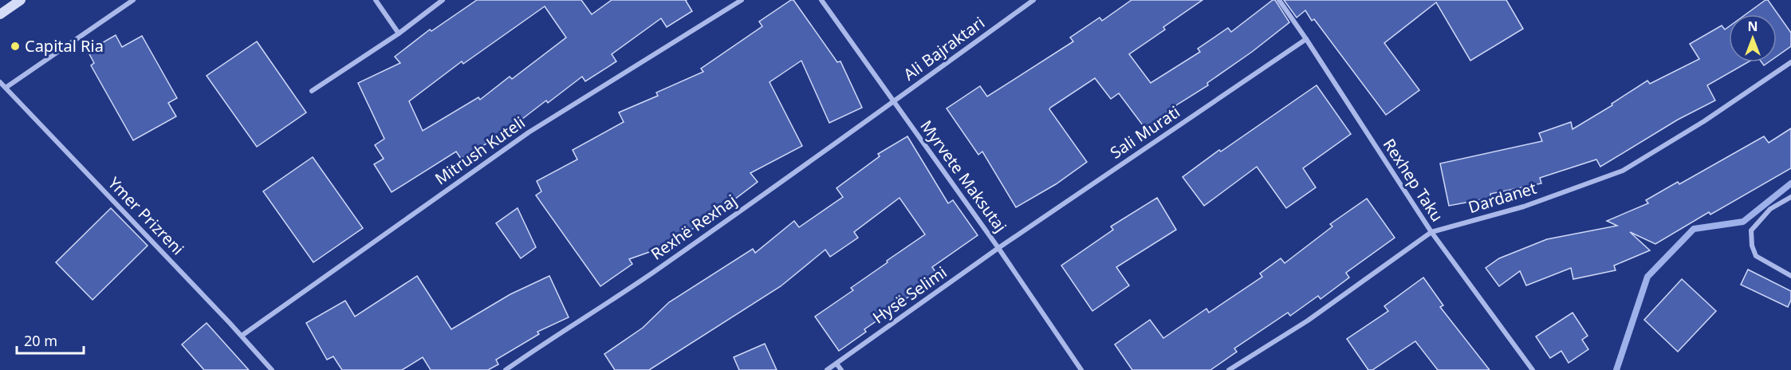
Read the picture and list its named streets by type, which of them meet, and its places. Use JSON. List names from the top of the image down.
{
  "streets": {
    "street": [
      "Ali Bajraktari",
      "Sali Murati",
      "Mitrush Kuteli",
      "Myrvete Maksutaj",
      "Rexhep Taku",
      "Dardanet",
      "Ymer Prizreni",
      "Rexhë Rexhaj",
      "Hysë Selimi"
    ]
  },
  "crossings": [
    ["Ali Bajraktari", "Myrvete Maksutaj"],
    ["Ali Bajraktari", "Rexhë Rexhaj"],
    ["Sali Murati", "Myrvete Maksutaj"],
    ["Sali Murati", "Rexhep Taku"],
    ["Sali Murati", "Hysë Selimi"],
    ["Mitrush Kuteli", "Ymer Prizreni"],
    ["Myrvete Maksutaj", "Rexhë Rexhaj"],
    ["Myrvete Maksutaj", "Hysë Selimi"],
    ["Rexhep Taku", "Dardanet"]
  ],
  "places": ["Capital Ria"],
  "scale_bar": "20 m",
  "north": "top"
}
